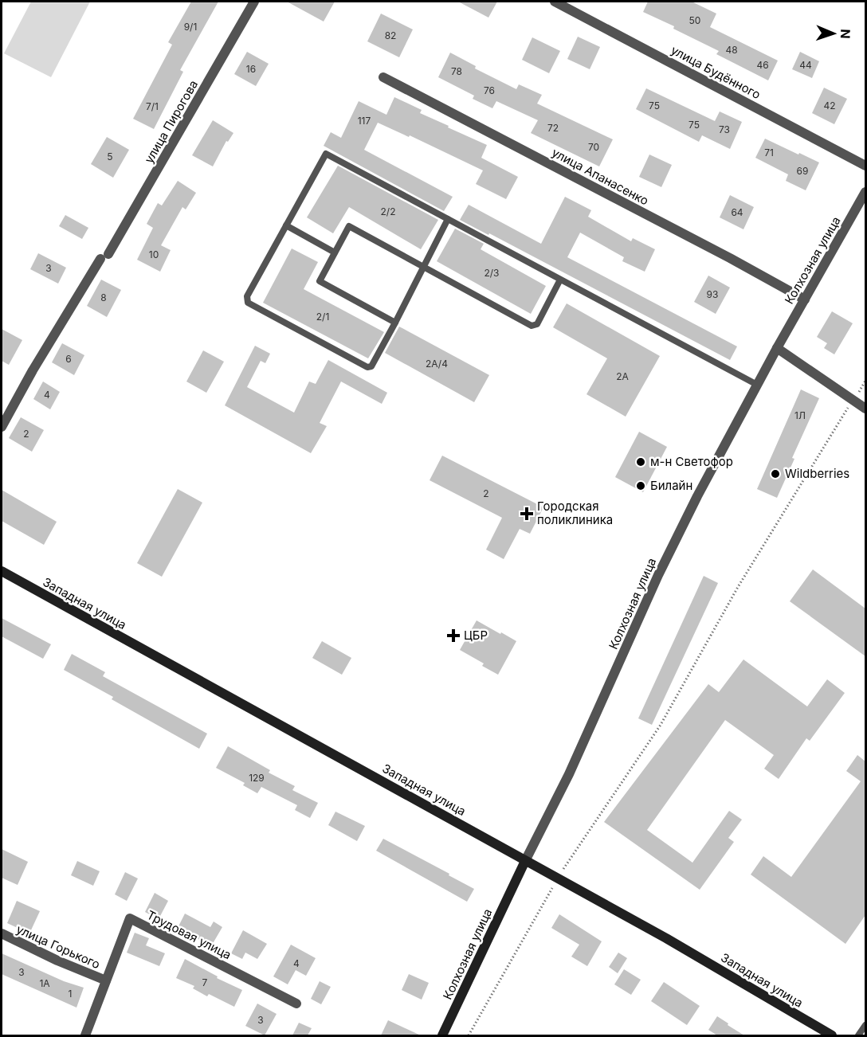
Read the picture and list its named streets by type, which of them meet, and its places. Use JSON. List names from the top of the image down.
{
  "streets": {
    "street": [
      "улица Будённого",
      "улица Пирогова",
      "улица Апанасенко",
      "Колхозная улица",
      "Западная улица",
      "Трудовая улица",
      "улица Горького"
    ]
  },
  "crossings": [
    ["улица Апанасенко", "Колхозная улица"],
    ["Колхозная улица", "Западная улица"],
    ["Трудовая улица", "улица Горького"]
  ],
  "places": {
    "other": ["м-н Светофор", "Wildberries", "Билайн"],
    "health": ["Городская поликлиника", "ЦБР"]
  },
  "house_numbers": [
    "50",
    "9/1",
    "82",
    "48",
    "46",
    "44",
    "16",
    "78",
    "76",
    "75",
    "42",
    "7/1",
    "117",
    "75",
    "72",
    "73",
    "70",
    "71",
    "5",
    "69",
    "2/2",
    "64",
    "10",
    "3",
    "2/3",
    "93",
    "8",
    "2/1",
    "6",
    "2А/4",
    "2А",
    "4",
    "1Л",
    "2",
    "2",
    "129",
    "4",
    "3",
    "7",
    "1А",
    "1",
    "3"
  ],
  "north": "right"
}
